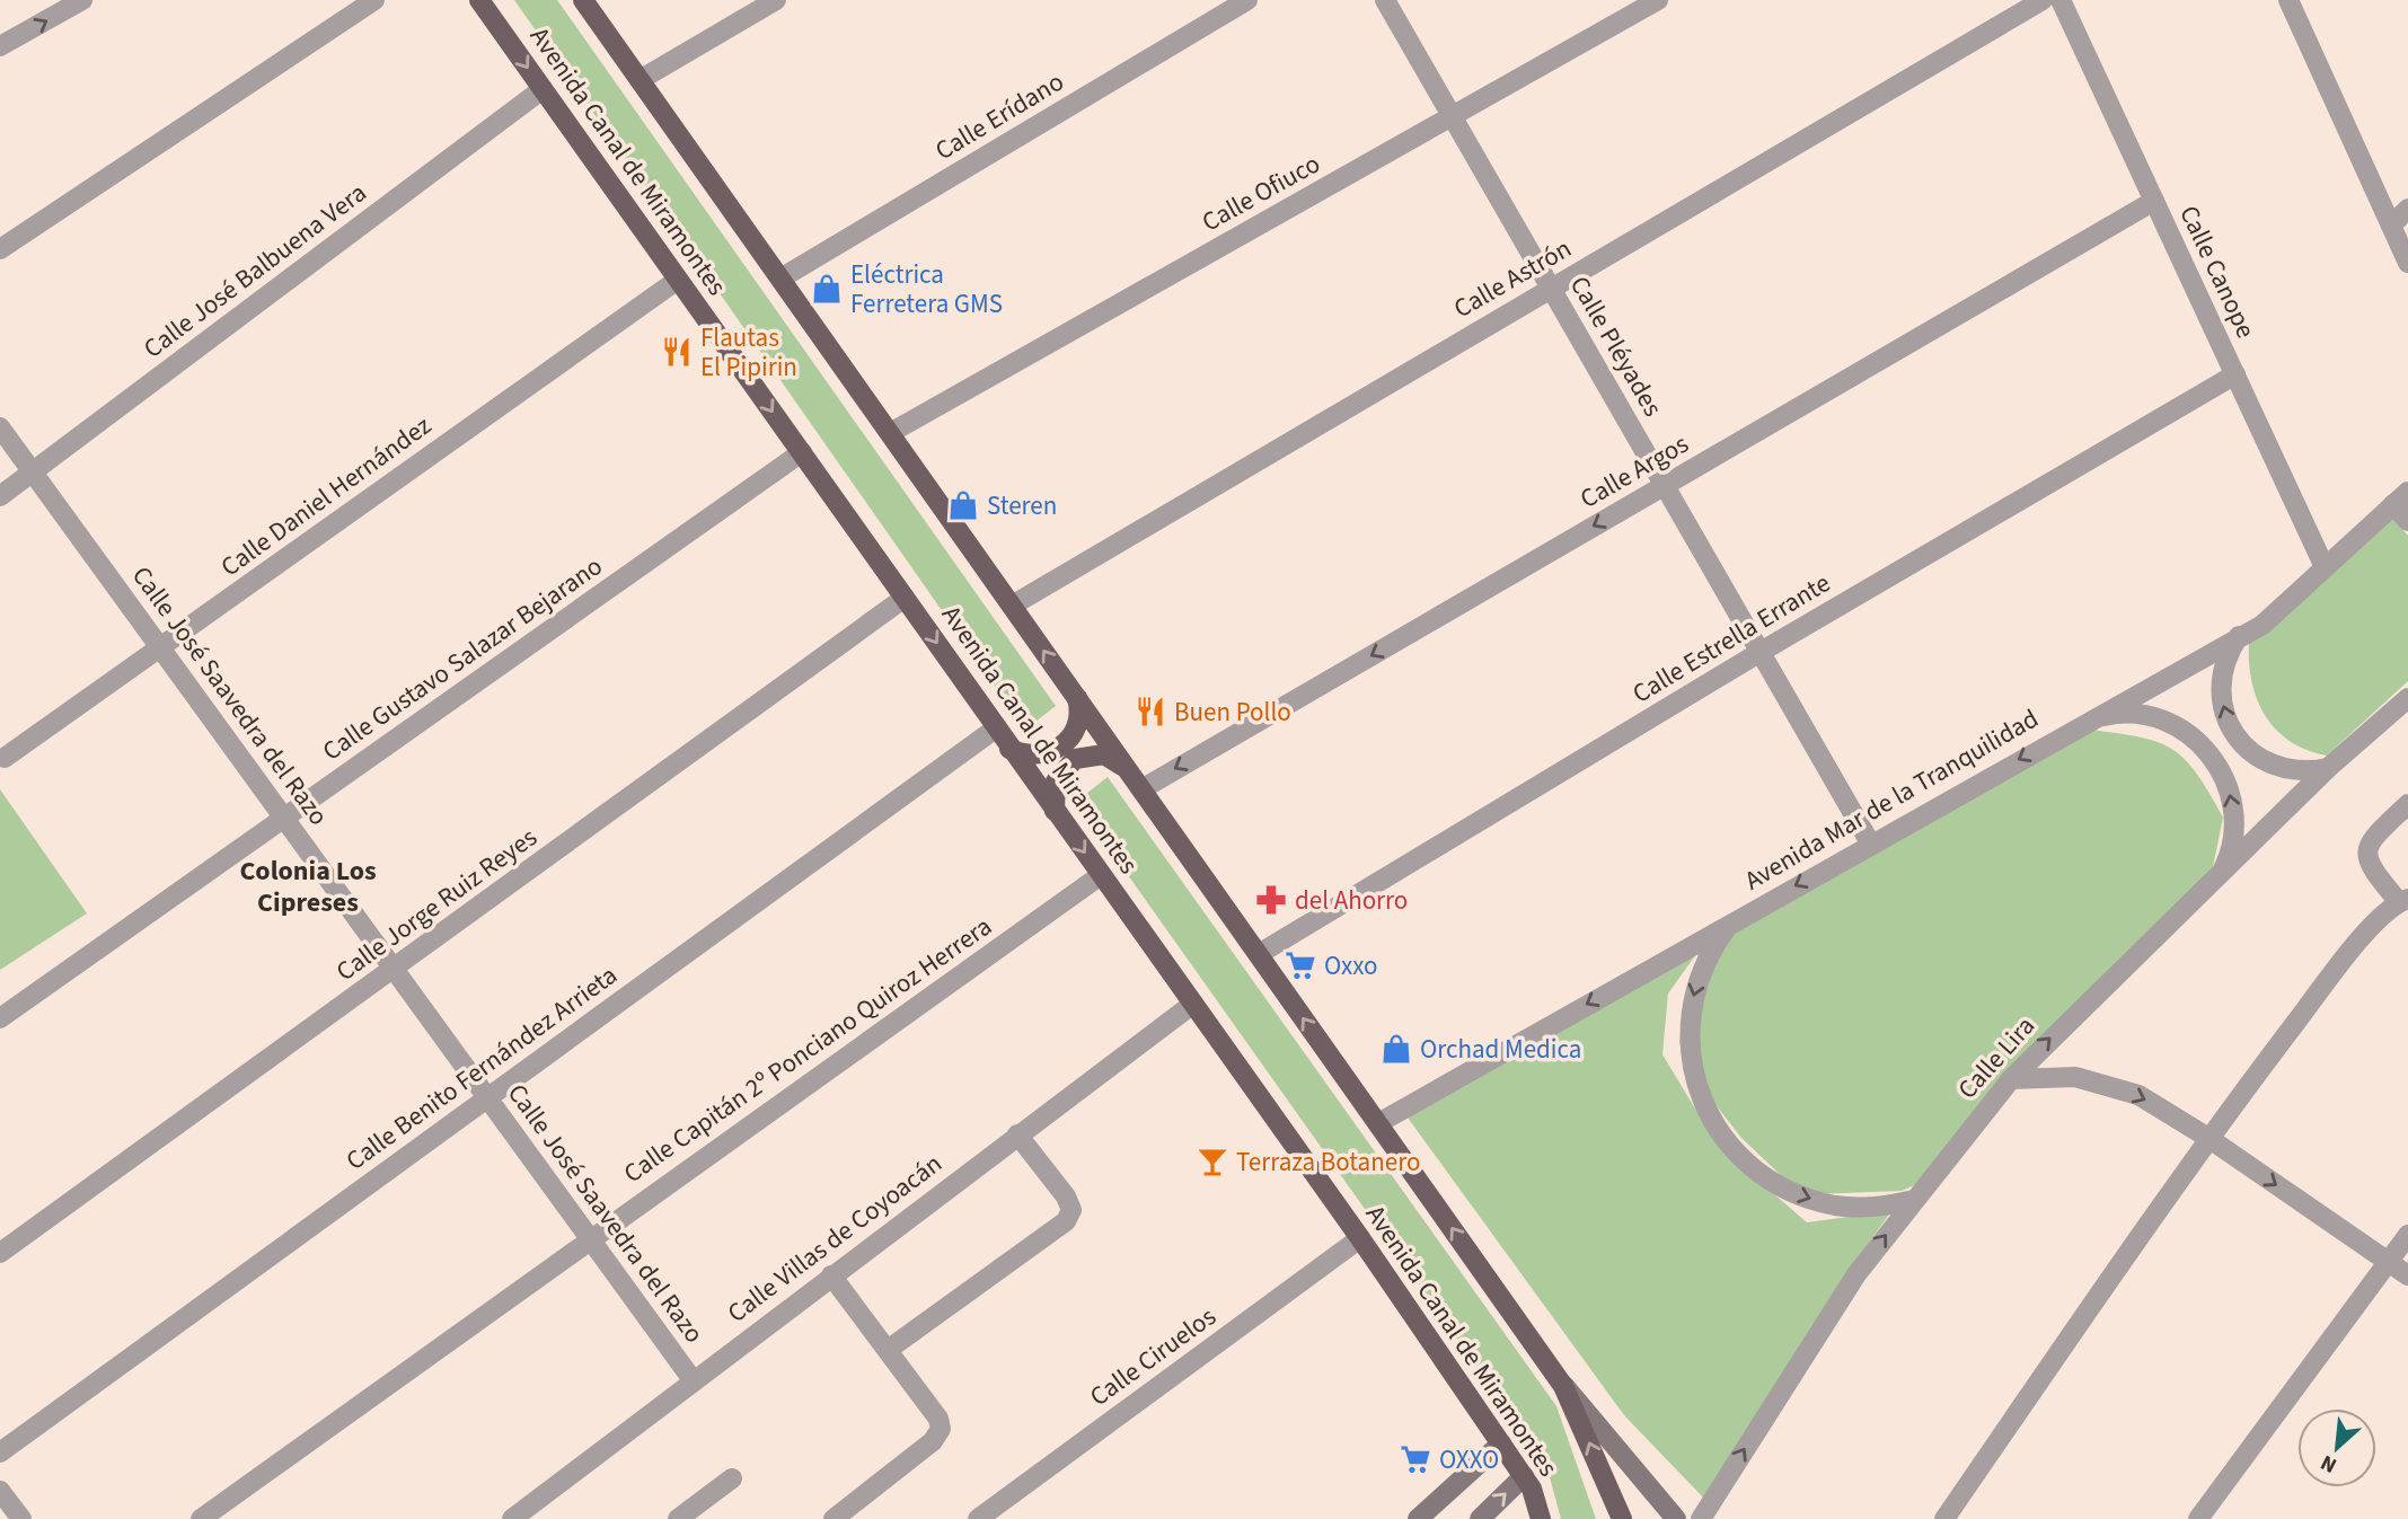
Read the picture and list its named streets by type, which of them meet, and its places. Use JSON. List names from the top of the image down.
{
  "streets": {
    "main road": ["Avenida Canal de Miramontes"],
    "street": [
      "Calle Erídano",
      "Calle Ofiuco",
      "Calle José Balbuena Vera",
      "Calle Canope",
      "Calle Astrón",
      "Calle Pléyades",
      "Calle Argos",
      "Calle Daniel Hernández",
      "Calle Estrella Errante",
      "Calle Gustavo Salazar Bejarano",
      "Calle José Saavedra del Razo",
      "Avenida Mar de la Tranquilidad",
      "Calle Jorge Ruiz Reyes",
      "Calle Capitán 2º Ponciano Quiroz Herrera",
      "Calle Lira",
      "Calle Benito Fernández Arrieta",
      "Calle Villas de Coyoacán",
      "Calle Ciruelos"
    ]
  },
  "crossings": [
    ["Calle Erídano", "Avenida Canal de Miramontes"],
    ["Avenida Canal de Miramontes", "Calle Ofiuco"],
    ["Avenida Canal de Miramontes", "Calle José Balbuena Vera"],
    ["Avenida Canal de Miramontes", "Calle Astrón"],
    ["Avenida Canal de Miramontes", "Calle Argos"],
    ["Avenida Canal de Miramontes", "Calle Daniel Hernández"],
    ["Avenida Canal de Miramontes", "Calle Estrella Errante"],
    ["Avenida Canal de Miramontes", "Calle Gustavo Salazar Bejarano"],
    ["Avenida Canal de Miramontes", "Avenida Mar de la Tranquilidad"],
    ["Avenida Canal de Miramontes", "Calle Jorge Ruiz Reyes"],
    ["Avenida Canal de Miramontes", "Calle Capitán 2º Ponciano Quiroz Herrera"],
    ["Avenida Canal de Miramontes", "Calle Benito Fernández Arrieta"],
    ["Avenida Canal de Miramontes", "Calle Villas de Coyoacán"],
    ["Avenida Canal de Miramontes", "Calle Ciruelos"],
    ["Calle Ofiuco", "Calle Pléyades"],
    ["Calle José Balbuena Vera", "Calle José Saavedra del Razo"],
    ["Calle Canope", "Calle Argos"],
    ["Calle Canope", "Calle Estrella Errante"],
    ["Calle Canope", "Avenida Mar de la Tranquilidad"],
    ["Calle Astrón", "Calle Pléyades"],
    ["Calle Pléyades", "Calle Argos"],
    ["Calle Pléyades", "Calle Estrella Errante"],
    ["Calle Pléyades", "Avenida Mar de la Tranquilidad"],
    ["Calle Daniel Hernández", "Calle José Saavedra del Razo"],
    ["Calle Gustavo Salazar Bejarano", "Calle José Saavedra del Razo"],
    ["Calle José Saavedra del Razo", "Calle Jorge Ruiz Reyes"],
    ["Calle José Saavedra del Razo", "Calle Capitán 2º Ponciano Quiroz Herrera"],
    ["Calle José Saavedra del Razo", "Calle Benito Fernández Arrieta"],
    ["Calle José Saavedra del Razo", "Calle Villas de Coyoacán"]
  ],
  "one_way": ["Calle Argos", "Avenida Mar de la Tranquilidad", "Calle Lira"],
  "districts": ["Colonia Los Cipreses"],
  "places": {
    "shop": ["Eléctrica Ferretera GMS", "Steren", "Orchad Medica"],
    "restaurant": ["Flautas El Pipirin", "Buen Pollo"],
    "pharmacy": ["del Ahorro"],
    "supermarket": ["Oxxo", "OXXO"],
    "bar": ["Terraza Botanero"]
  },
  "north": "bottom left"
}
